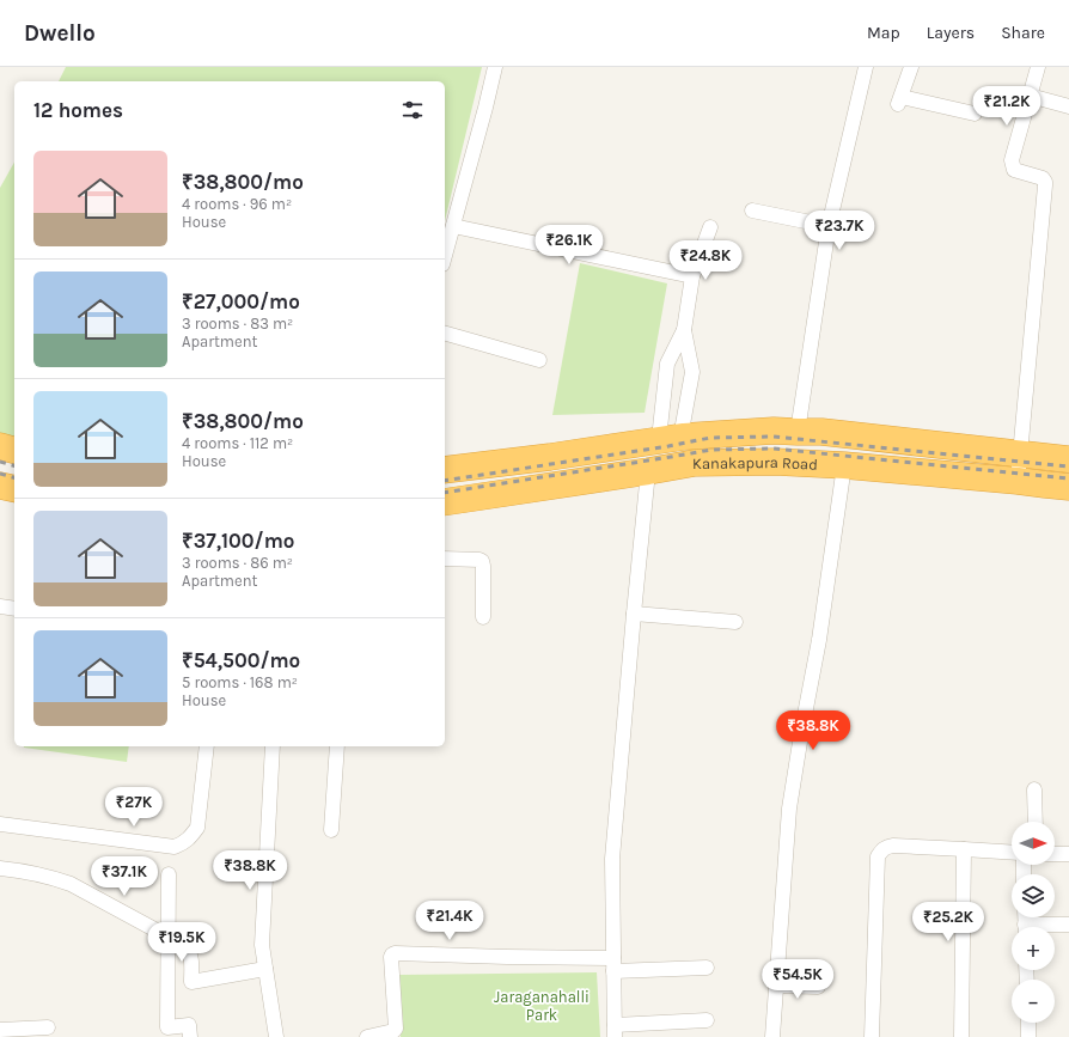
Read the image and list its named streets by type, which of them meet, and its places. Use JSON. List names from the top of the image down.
{
  "streets": {
    "highway": ["Kanakapura Road"]
  },
  "parks": ["Jaraganahalli Park"],
  "north": "right",
  "page": {
    "header": "Dwello",
    "nav": ["Map", "Layers", "Share"],
    "heading": "12 homes",
    "price": [
      "₹21.2K",
      "₹23.7K",
      "₹26.1K",
      "₹24.8K",
      "₹38.8K",
      "₹27K",
      "₹38.8K",
      "₹37.1K",
      "₹21.4K",
      "₹25.2K",
      "₹19.5K",
      "₹54.5K"
    ],
    "list": [
      {
        "name": "₹38,800/mo",
        "note": "4 rooms · 96 m² · House"
      },
      {
        "name": "₹27,000/mo",
        "note": "3 rooms · 83 m² · Apartment"
      },
      {
        "name": "₹38,800/mo",
        "note": "4 rooms · 112 m² · House"
      },
      {
        "name": "₹37,100/mo",
        "note": "3 rooms · 86 m² · Apartment"
      },
      {
        "name": "₹54,500/mo",
        "note": "5 rooms · 168 m² · House"
      }
    ],
    "map_buttons": ["+", "−"]
  }
}
